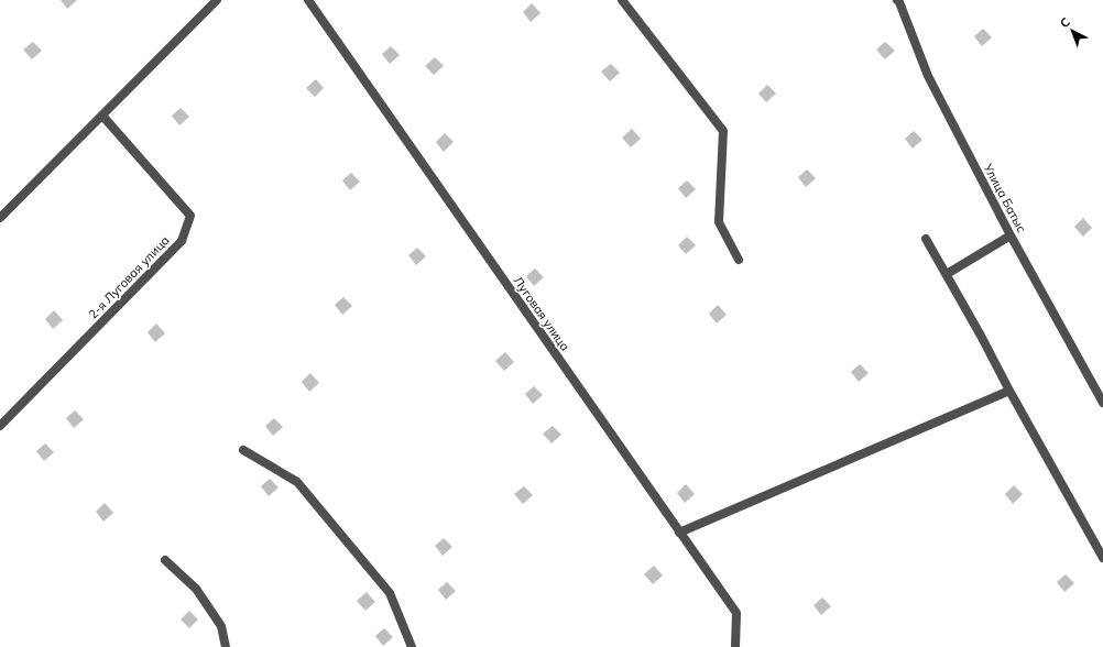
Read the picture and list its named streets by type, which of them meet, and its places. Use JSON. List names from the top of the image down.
{
  "streets": {
    "street": ["Улица Батыс", "2-я Луговая улица", "Луговая улица"]
  },
  "north": "top left"
}
